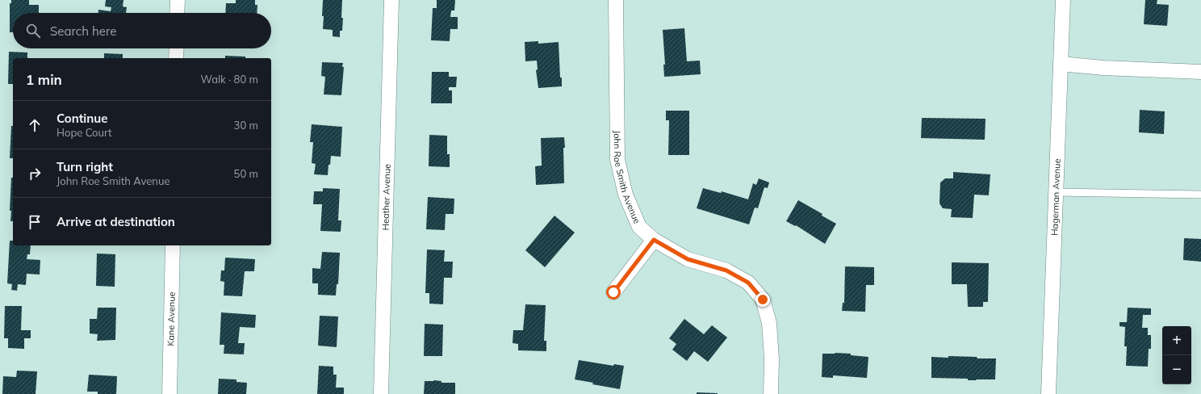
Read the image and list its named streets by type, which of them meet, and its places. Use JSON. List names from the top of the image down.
{
  "streets": {
    "street": [
      "John Roe Smith Avenue",
      "Heather Avenue",
      "Hagerman Avenue",
      "Kane Avenue"
    ]
  },
  "page": {
    "search": "Search here",
    "heading": ["1 min", "Walk · 80 m"],
    "list": [
      ["Continue", "Hope Court", "30 m"],
      ["Turn right", "John Roe Smith Avenue", "50 m"],
      "Arrive at destination"
    ],
    "map_buttons": ["+", "−"]
  }
}
